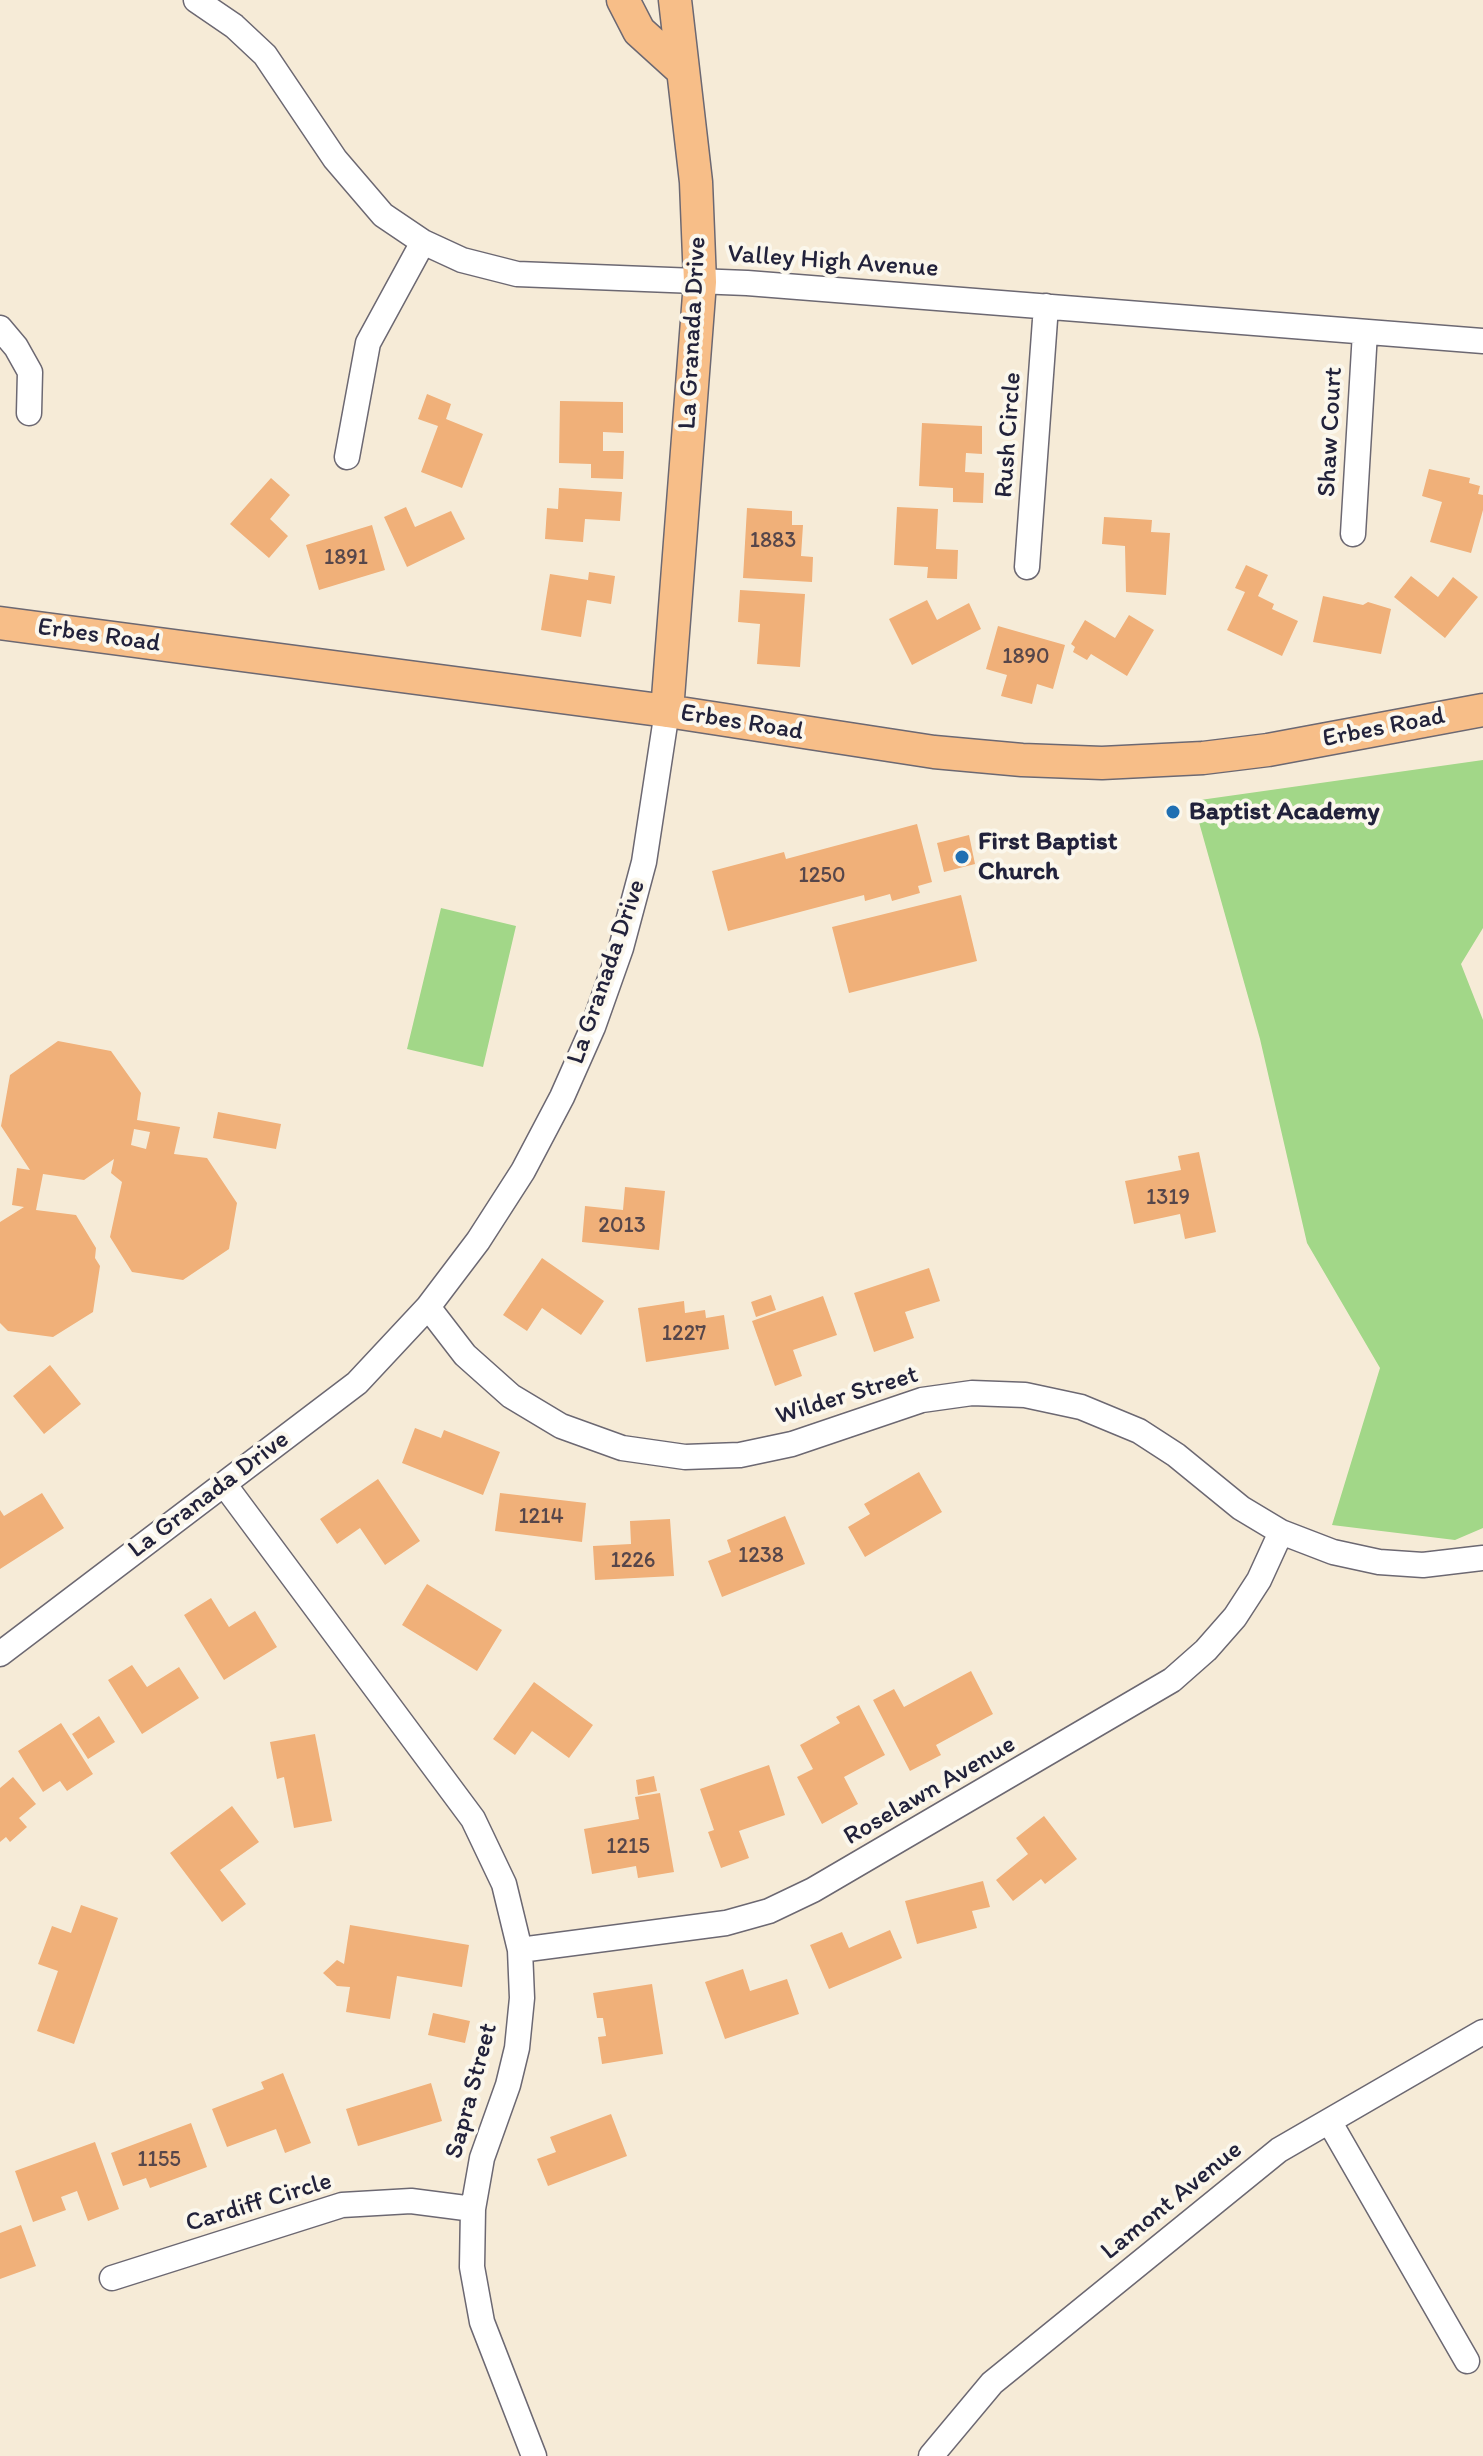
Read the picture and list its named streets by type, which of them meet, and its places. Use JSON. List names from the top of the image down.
{
  "streets": {
    "main road": ["La Granada Drive", "Erbes Road"],
    "street": [
      "Valley High Avenue",
      "Shaw Court",
      "Rush Circle",
      "Wilder Street",
      "Roselawn Avenue",
      "Sapra Street",
      "Lamont Avenue",
      "Cardiff Circle"
    ]
  },
  "crossings": [
    ["Valley High Avenue", "La Granada Drive"],
    ["Valley High Avenue", "Shaw Court"],
    ["Valley High Avenue", "Rush Circle"],
    ["La Granada Drive", "Erbes Road"],
    ["La Granada Drive", "Wilder Street"],
    ["La Granada Drive", "Sapra Street"],
    ["Wilder Street", "Roselawn Avenue"],
    ["Roselawn Avenue", "Sapra Street"],
    ["Sapra Street", "Cardiff Circle"]
  ],
  "places": ["Baptist Academy", "First Baptist Church"],
  "house_numbers": [
    "1883",
    "1891",
    "1890",
    "1250",
    "1319",
    "2013",
    "1227",
    "1214",
    "1238",
    "1226",
    "1215",
    "1155"
  ]
}
